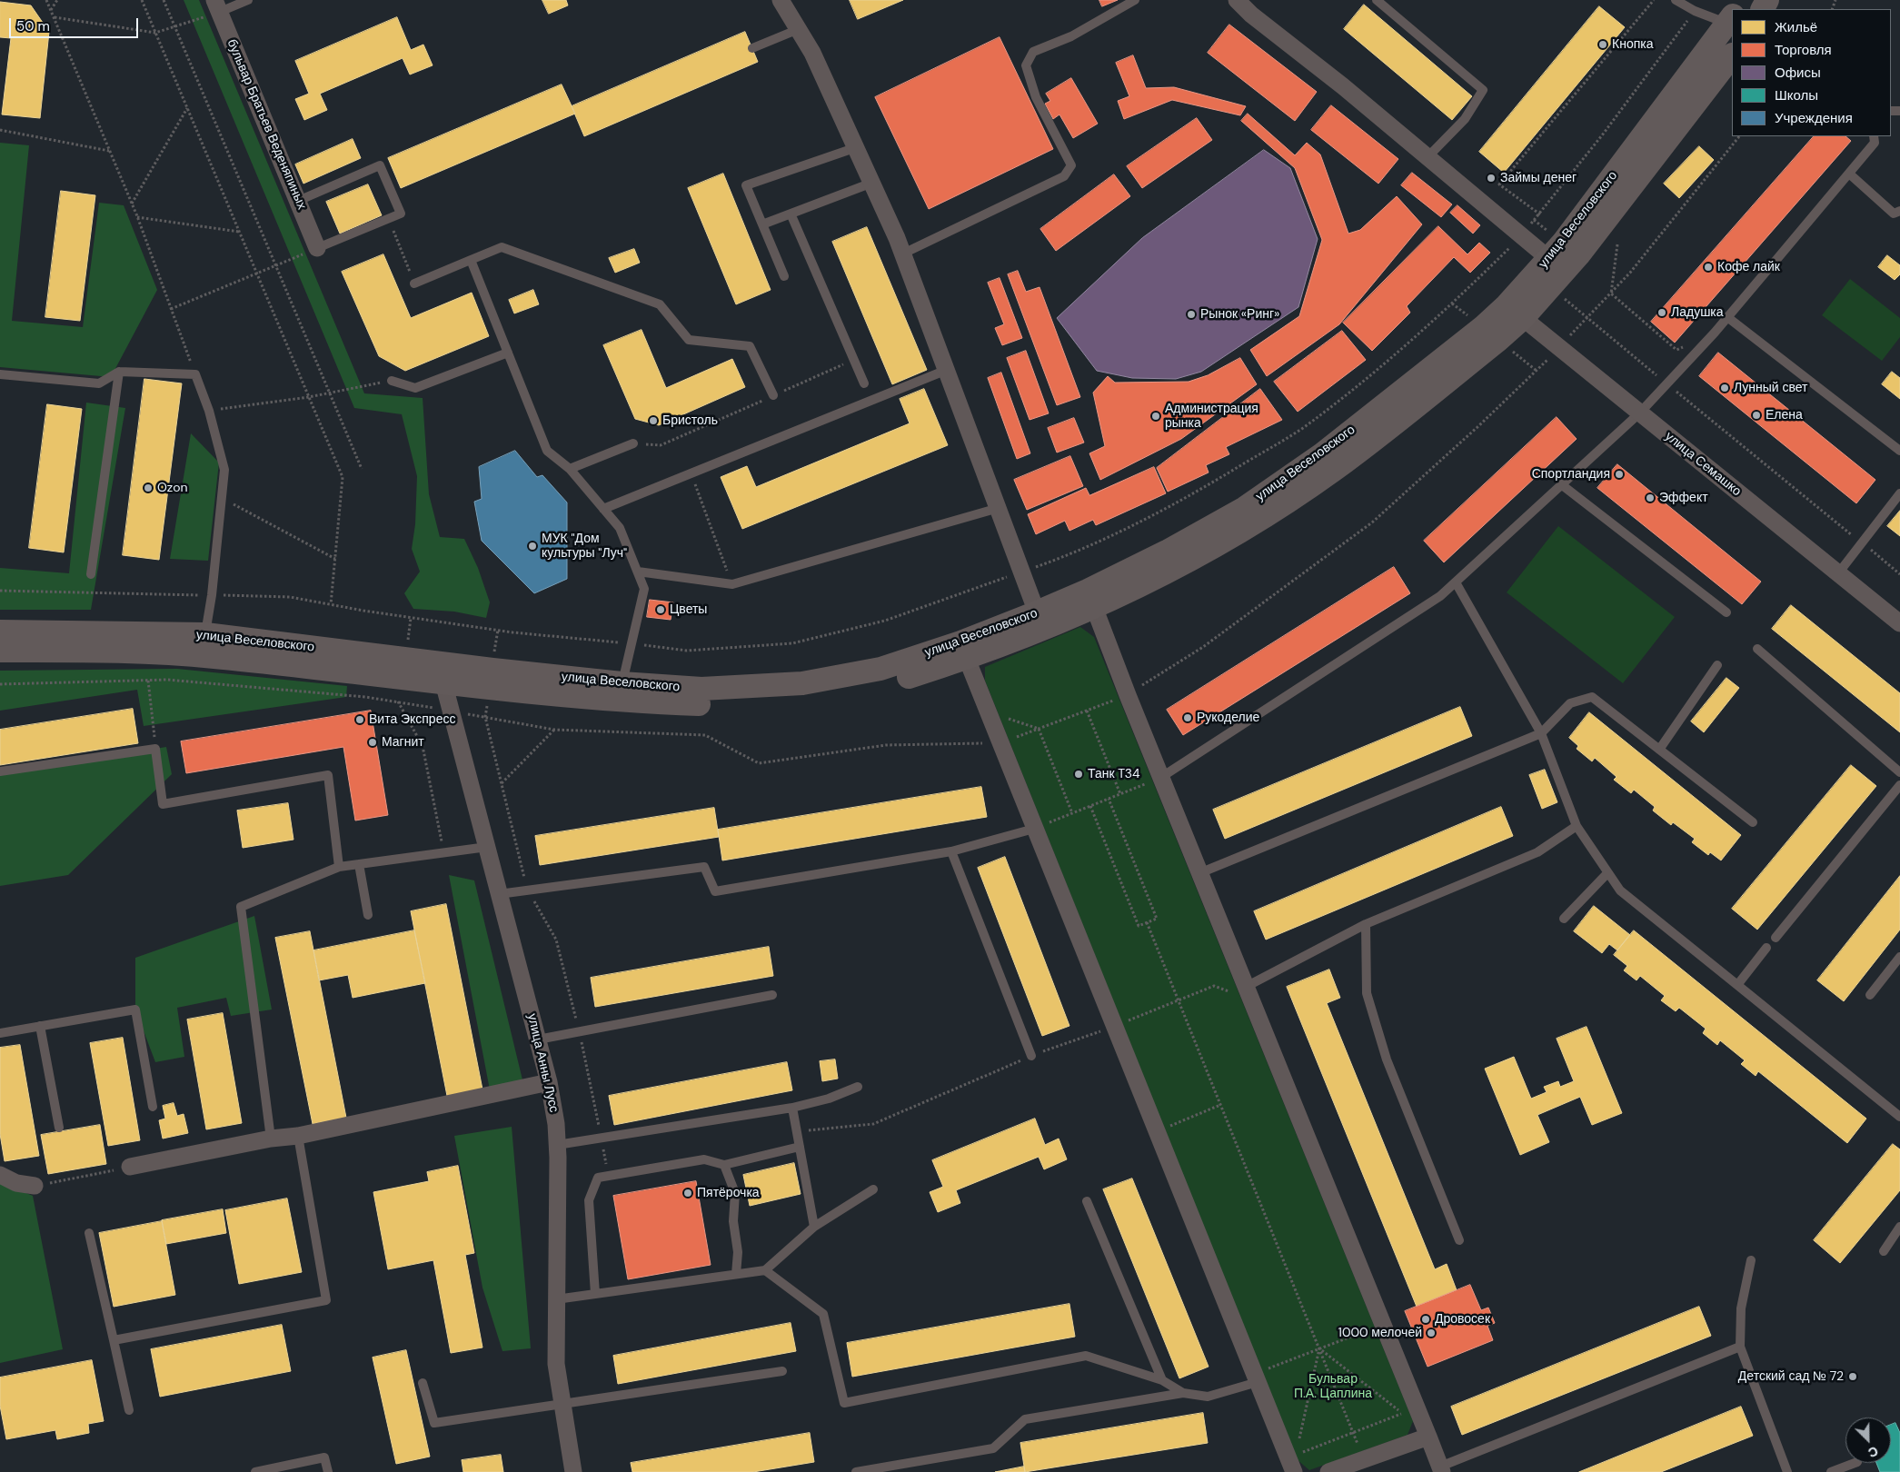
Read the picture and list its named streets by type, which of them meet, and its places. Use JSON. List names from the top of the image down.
{
  "streets": {
    "main road": ["улица Веселовского"],
    "street": ["бульвар Братьев Веденяпиных", "улица Семашко", "улица Анны Лусс"]
  },
  "crossings": [
    ["улица Веселовского", "улица Семашко"],
    ["улица Веселовского", "улица Анны Лусс"]
  ],
  "parks": ["Бульвар П.А. Цаплина"],
  "places": [
    "Кнопка",
    "Займы денег",
    "Кофе лайк",
    "Ладушка",
    "Рынок «Ринг»",
    "Лунный свет",
    "Елена",
    "Администрация рынка",
    "Бристоль",
    "Спортландия",
    "Ozon",
    "Эффект",
    "МУК \"Дом культуры \"Луч\"",
    "Цветы",
    "Рукоделие",
    "Вита Экспресс",
    "Магнит",
    "Танк T34",
    "Пятёрочка",
    "Дровосек",
    "1000 мелочей",
    "Детский сад № 72"
  ],
  "legend": [
    "Жильё",
    "Торговля",
    "Офисы",
    "Школы",
    "Учреждения"
  ],
  "scale_bar": "50 m",
  "north": "bottom right"
}
